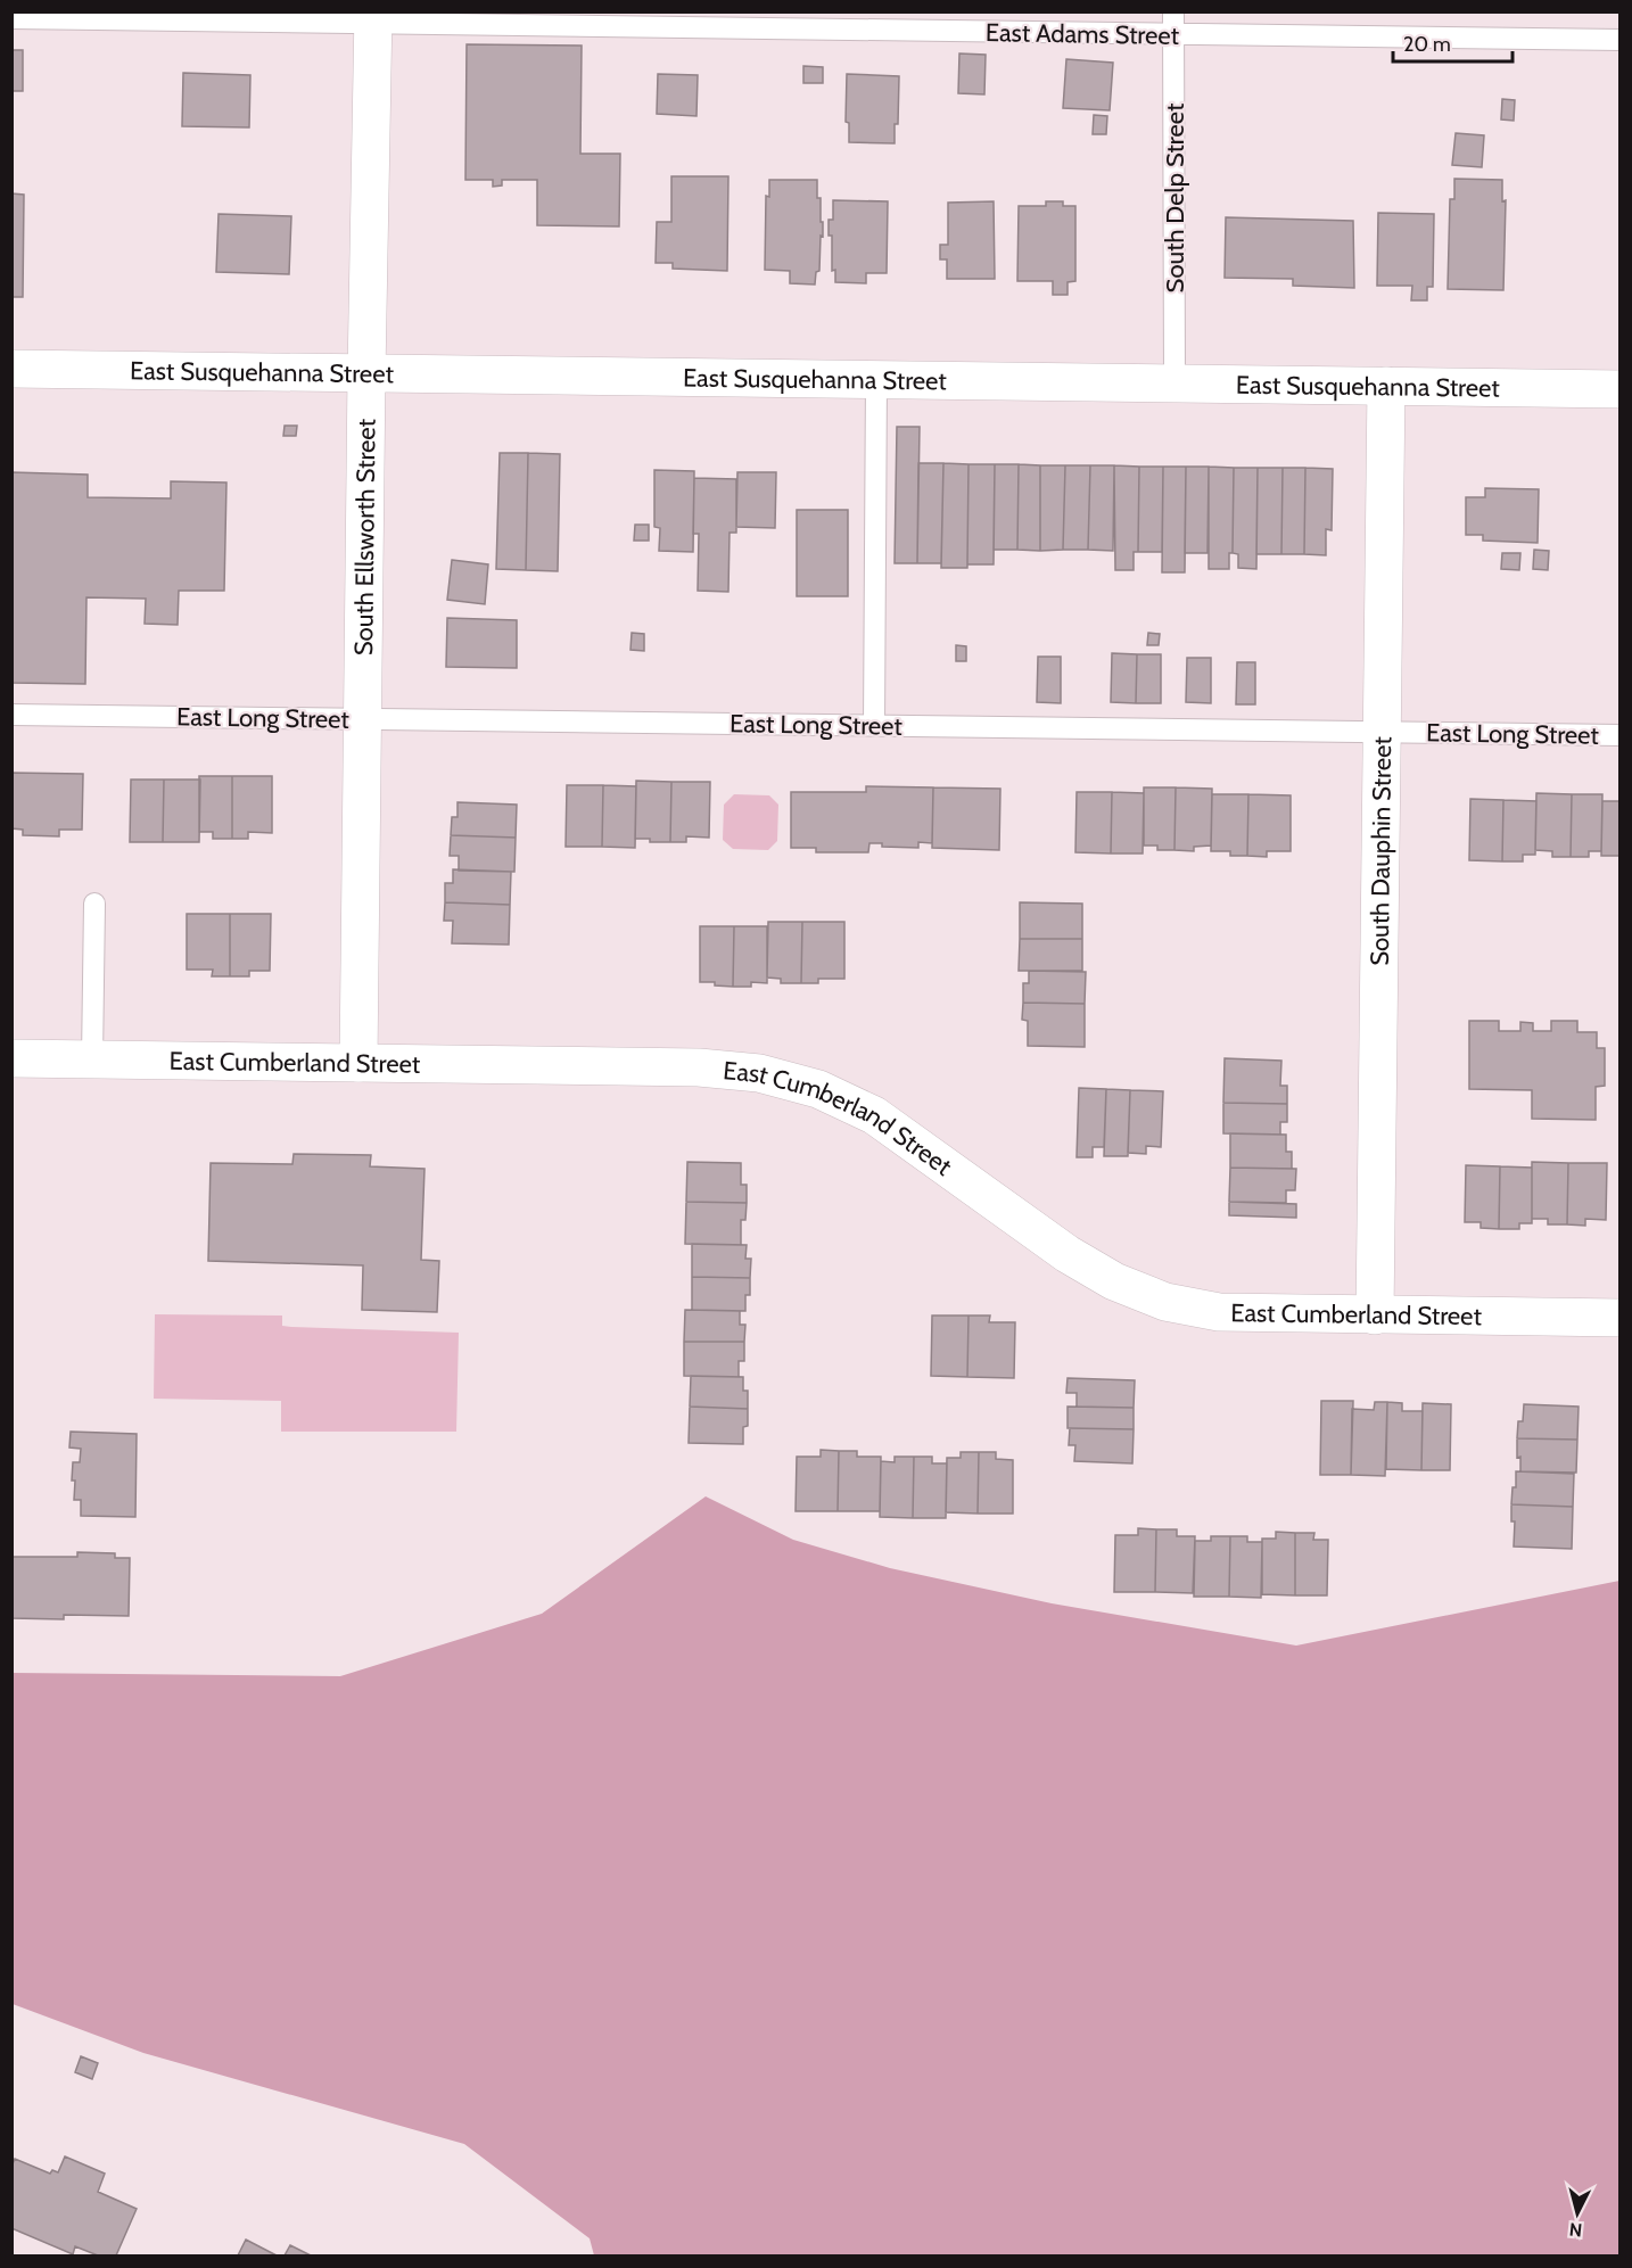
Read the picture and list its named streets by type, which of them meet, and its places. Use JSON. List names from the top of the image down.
{
  "streets": {
    "street": [
      "East Susquehanna Street",
      "South Ellsworth Street",
      "South Dauphin Street",
      "East Cumberland Street"
    ],
    "lane": ["East Adams Street", "South Delp Street", "East Long Street"]
  },
  "crossings": [
    ["East Adams Street", "South Delp Street"],
    ["East Adams Street", "South Ellsworth Street"],
    ["South Delp Street", "East Susquehanna Street"],
    ["East Susquehanna Street", "South Ellsworth Street"],
    ["East Susquehanna Street", "South Dauphin Street"],
    ["South Ellsworth Street", "East Long Street"],
    ["South Ellsworth Street", "East Cumberland Street"],
    ["East Long Street", "South Dauphin Street"],
    ["South Dauphin Street", "East Cumberland Street"]
  ],
  "scale_bar": "20 m",
  "north": "bottom"
}
